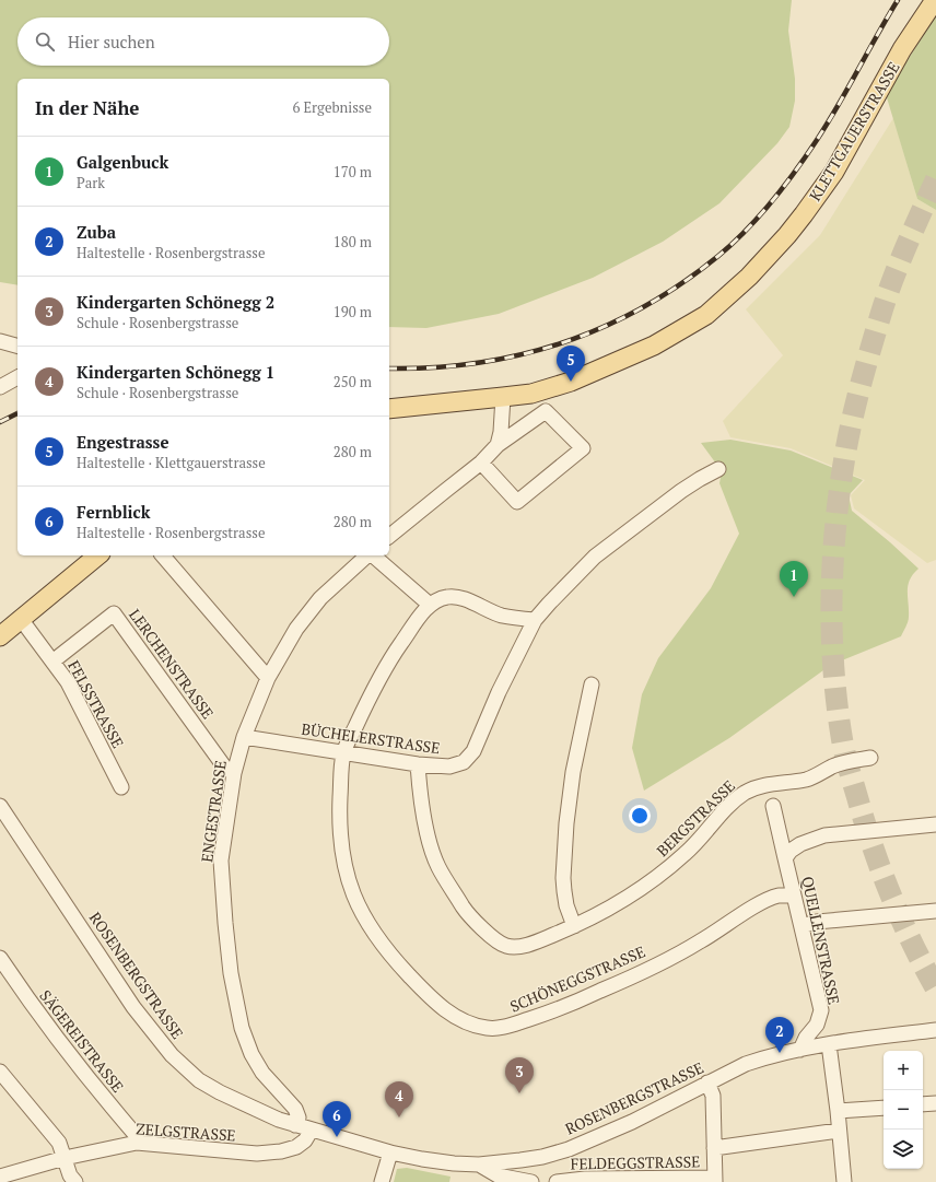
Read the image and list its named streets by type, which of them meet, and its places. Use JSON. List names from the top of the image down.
{
  "streets": {
    "main road": ["KLETTGAUERSTRASSE"],
    "street": [
      "LERCHENSTRASSE",
      "FELSSTRASSE",
      "BÜCHELERSTRASSE",
      "ENGESTRASSE",
      "BERGSTRASSE",
      "QUELLENSTRASSE",
      "ROSENBERGSTRASSE",
      "SCHÖNEGGSTRASSE",
      "SÄGEREISTRASSE",
      "ZELGSTRASSE",
      "FELDEGGSTRASSE"
    ]
  },
  "crossings": [
    ["LERCHENSTRASSE", "FELSSTRASSE"],
    ["LERCHENSTRASSE", "ENGESTRASSE"],
    ["BÜCHELERSTRASSE", "ENGESTRASSE"],
    ["BÜCHELERSTRASSE", "BERGSTRASSE"],
    ["BÜCHELERSTRASSE", "SCHÖNEGGSTRASSE"],
    ["ENGESTRASSE", "ROSENBERGSTRASSE"],
    ["QUELLENSTRASSE", "ROSENBERGSTRASSE"],
    ["QUELLENSTRASSE", "SCHÖNEGGSTRASSE"],
    ["ROSENBERGSTRASSE", "ZELGSTRASSE"],
    ["SÄGEREISTRASSE", "ZELGSTRASSE"]
  ],
  "page": {
    "search": "Hier suchen",
    "heading": ["In der Nähe", "6 Ergebnisse"],
    "list": [
      {
        "mark": "1",
        "name": "Galgenbuck",
        "note": "Park",
        "value": "170 m"
      },
      {
        "mark": "2",
        "name": "Zuba",
        "note": "Haltestelle · Rosenbergstrasse",
        "value": "180 m"
      },
      {
        "mark": "3",
        "name": "Kindergarten Schönegg 2",
        "note": "Schule · Rosenbergstrasse",
        "value": "190 m"
      },
      {
        "mark": "4",
        "name": "Kindergarten Schönegg 1",
        "note": "Schule · Rosenbergstrasse",
        "value": "250 m"
      },
      {
        "mark": "5",
        "name": "Engestrasse",
        "note": "Haltestelle · Klettgauerstrasse",
        "value": "280 m"
      },
      {
        "mark": "6",
        "name": "Fernblick",
        "note": "Haltestelle · Rosenbergstrasse",
        "value": "280 m"
      }
    ],
    "pins": [
      "5",
      "1",
      "2",
      "3",
      "4",
      "6"
    ],
    "map_buttons": ["+", "−"]
  }
}
